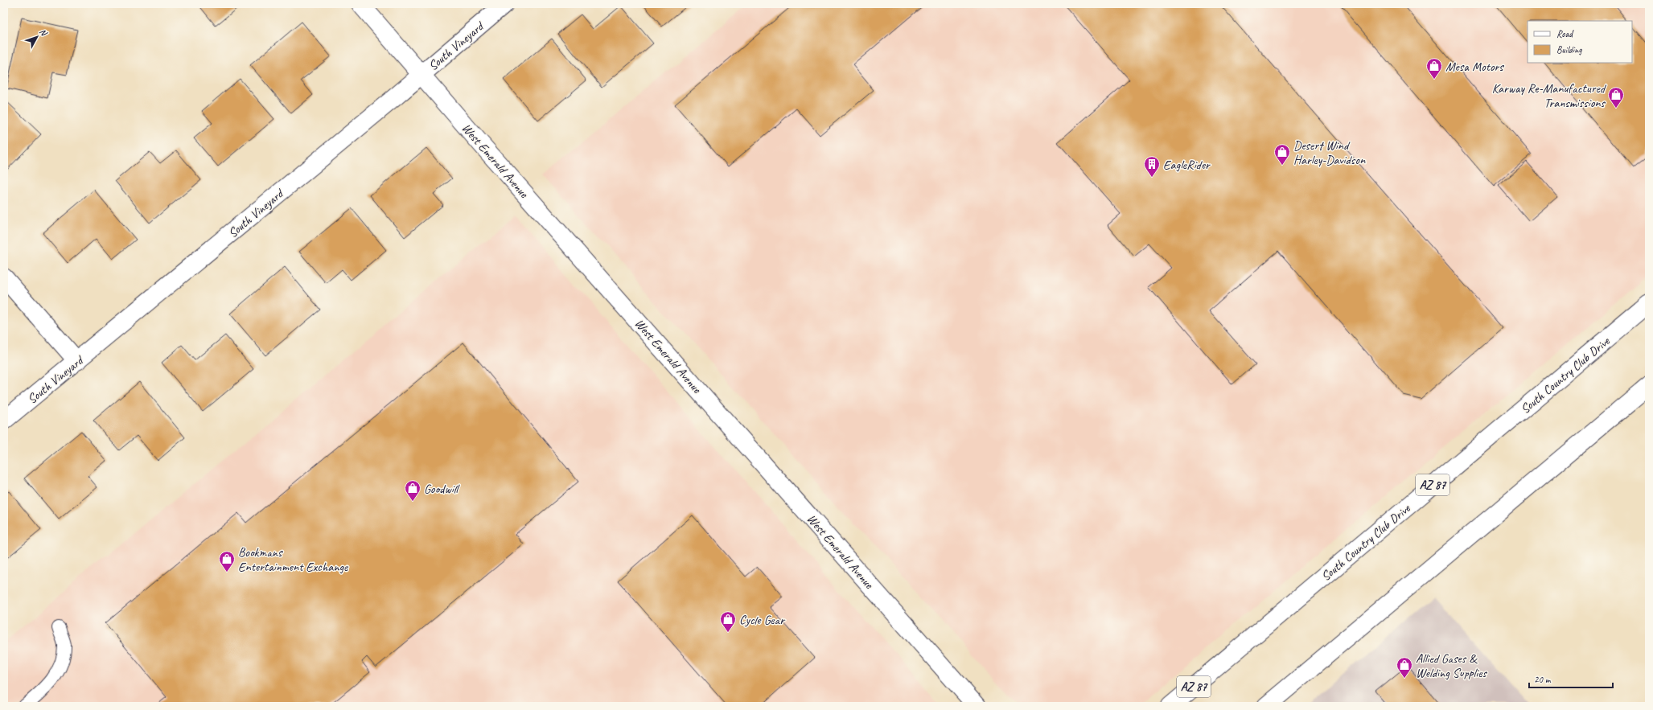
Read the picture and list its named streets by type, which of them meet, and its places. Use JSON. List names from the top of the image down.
{
  "streets": {
    "street": [
      "South Vineyard",
      "West Emerald Avenue",
      "South Country Club Drive",
      "AZ 87"
    ]
  },
  "crossings": [
    ["South Vineyard", "West Emerald Avenue"]
  ],
  "places": {
    "shop": [
      "Mesa Motors",
      "Karway Re-Manufactured Transmissions",
      "Desert Wind Harley-Davidson",
      "Goodwill",
      "Bookmans Entertainment Exchange",
      "Cycle Gear",
      "Allied Gases & Welding Supplies"
    ],
    "building": ["EagleRider"]
  },
  "legend": ["Road", "Building"],
  "scale_bar": "20 m",
  "north": "top right"
}
